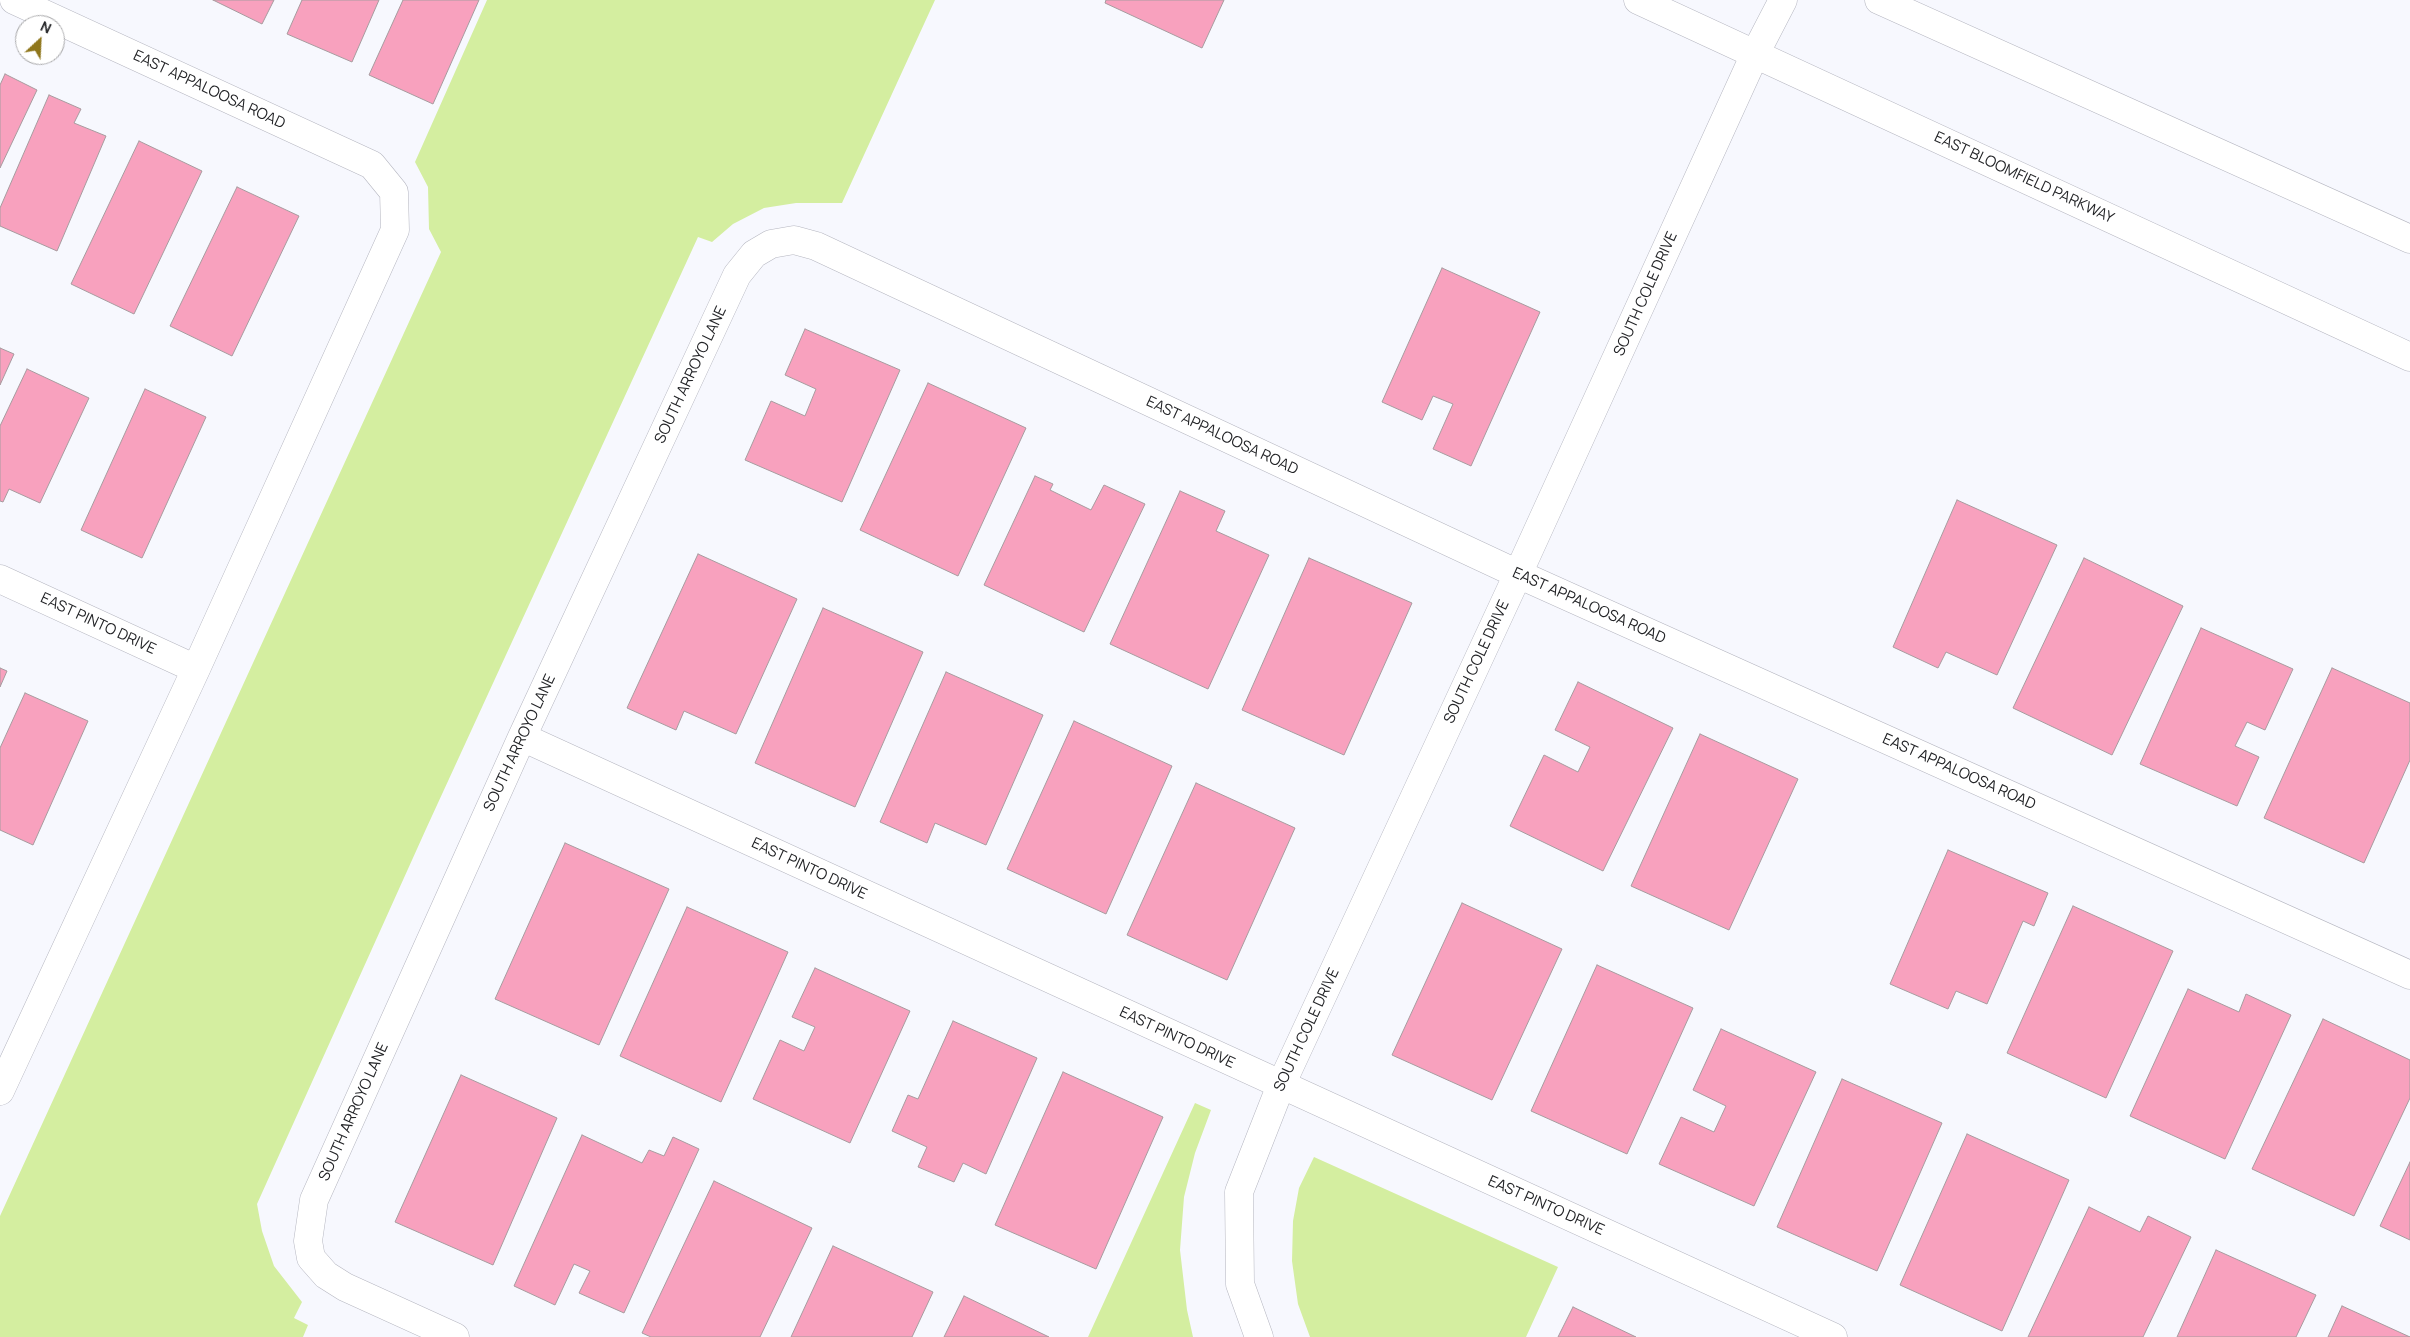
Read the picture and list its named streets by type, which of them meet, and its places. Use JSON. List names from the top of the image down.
{
  "streets": {
    "street": [
      "EAST APPALOOSA ROAD",
      "EAST BLOOMFIELD PARKWAY",
      "SOUTH COLE DRIVE",
      "SOUTH ARROYO LANE",
      "EAST PINTO DRIVE"
    ]
  },
  "crossings": [
    ["EAST APPALOOSA ROAD", "SOUTH COLE DRIVE"],
    ["EAST APPALOOSA ROAD", "SOUTH ARROYO LANE"],
    ["EAST APPALOOSA ROAD", "EAST PINTO DRIVE"],
    ["EAST BLOOMFIELD PARKWAY", "SOUTH COLE DRIVE"],
    ["SOUTH COLE DRIVE", "EAST PINTO DRIVE"],
    ["SOUTH ARROYO LANE", "EAST PINTO DRIVE"]
  ],
  "north": "top right"
}
